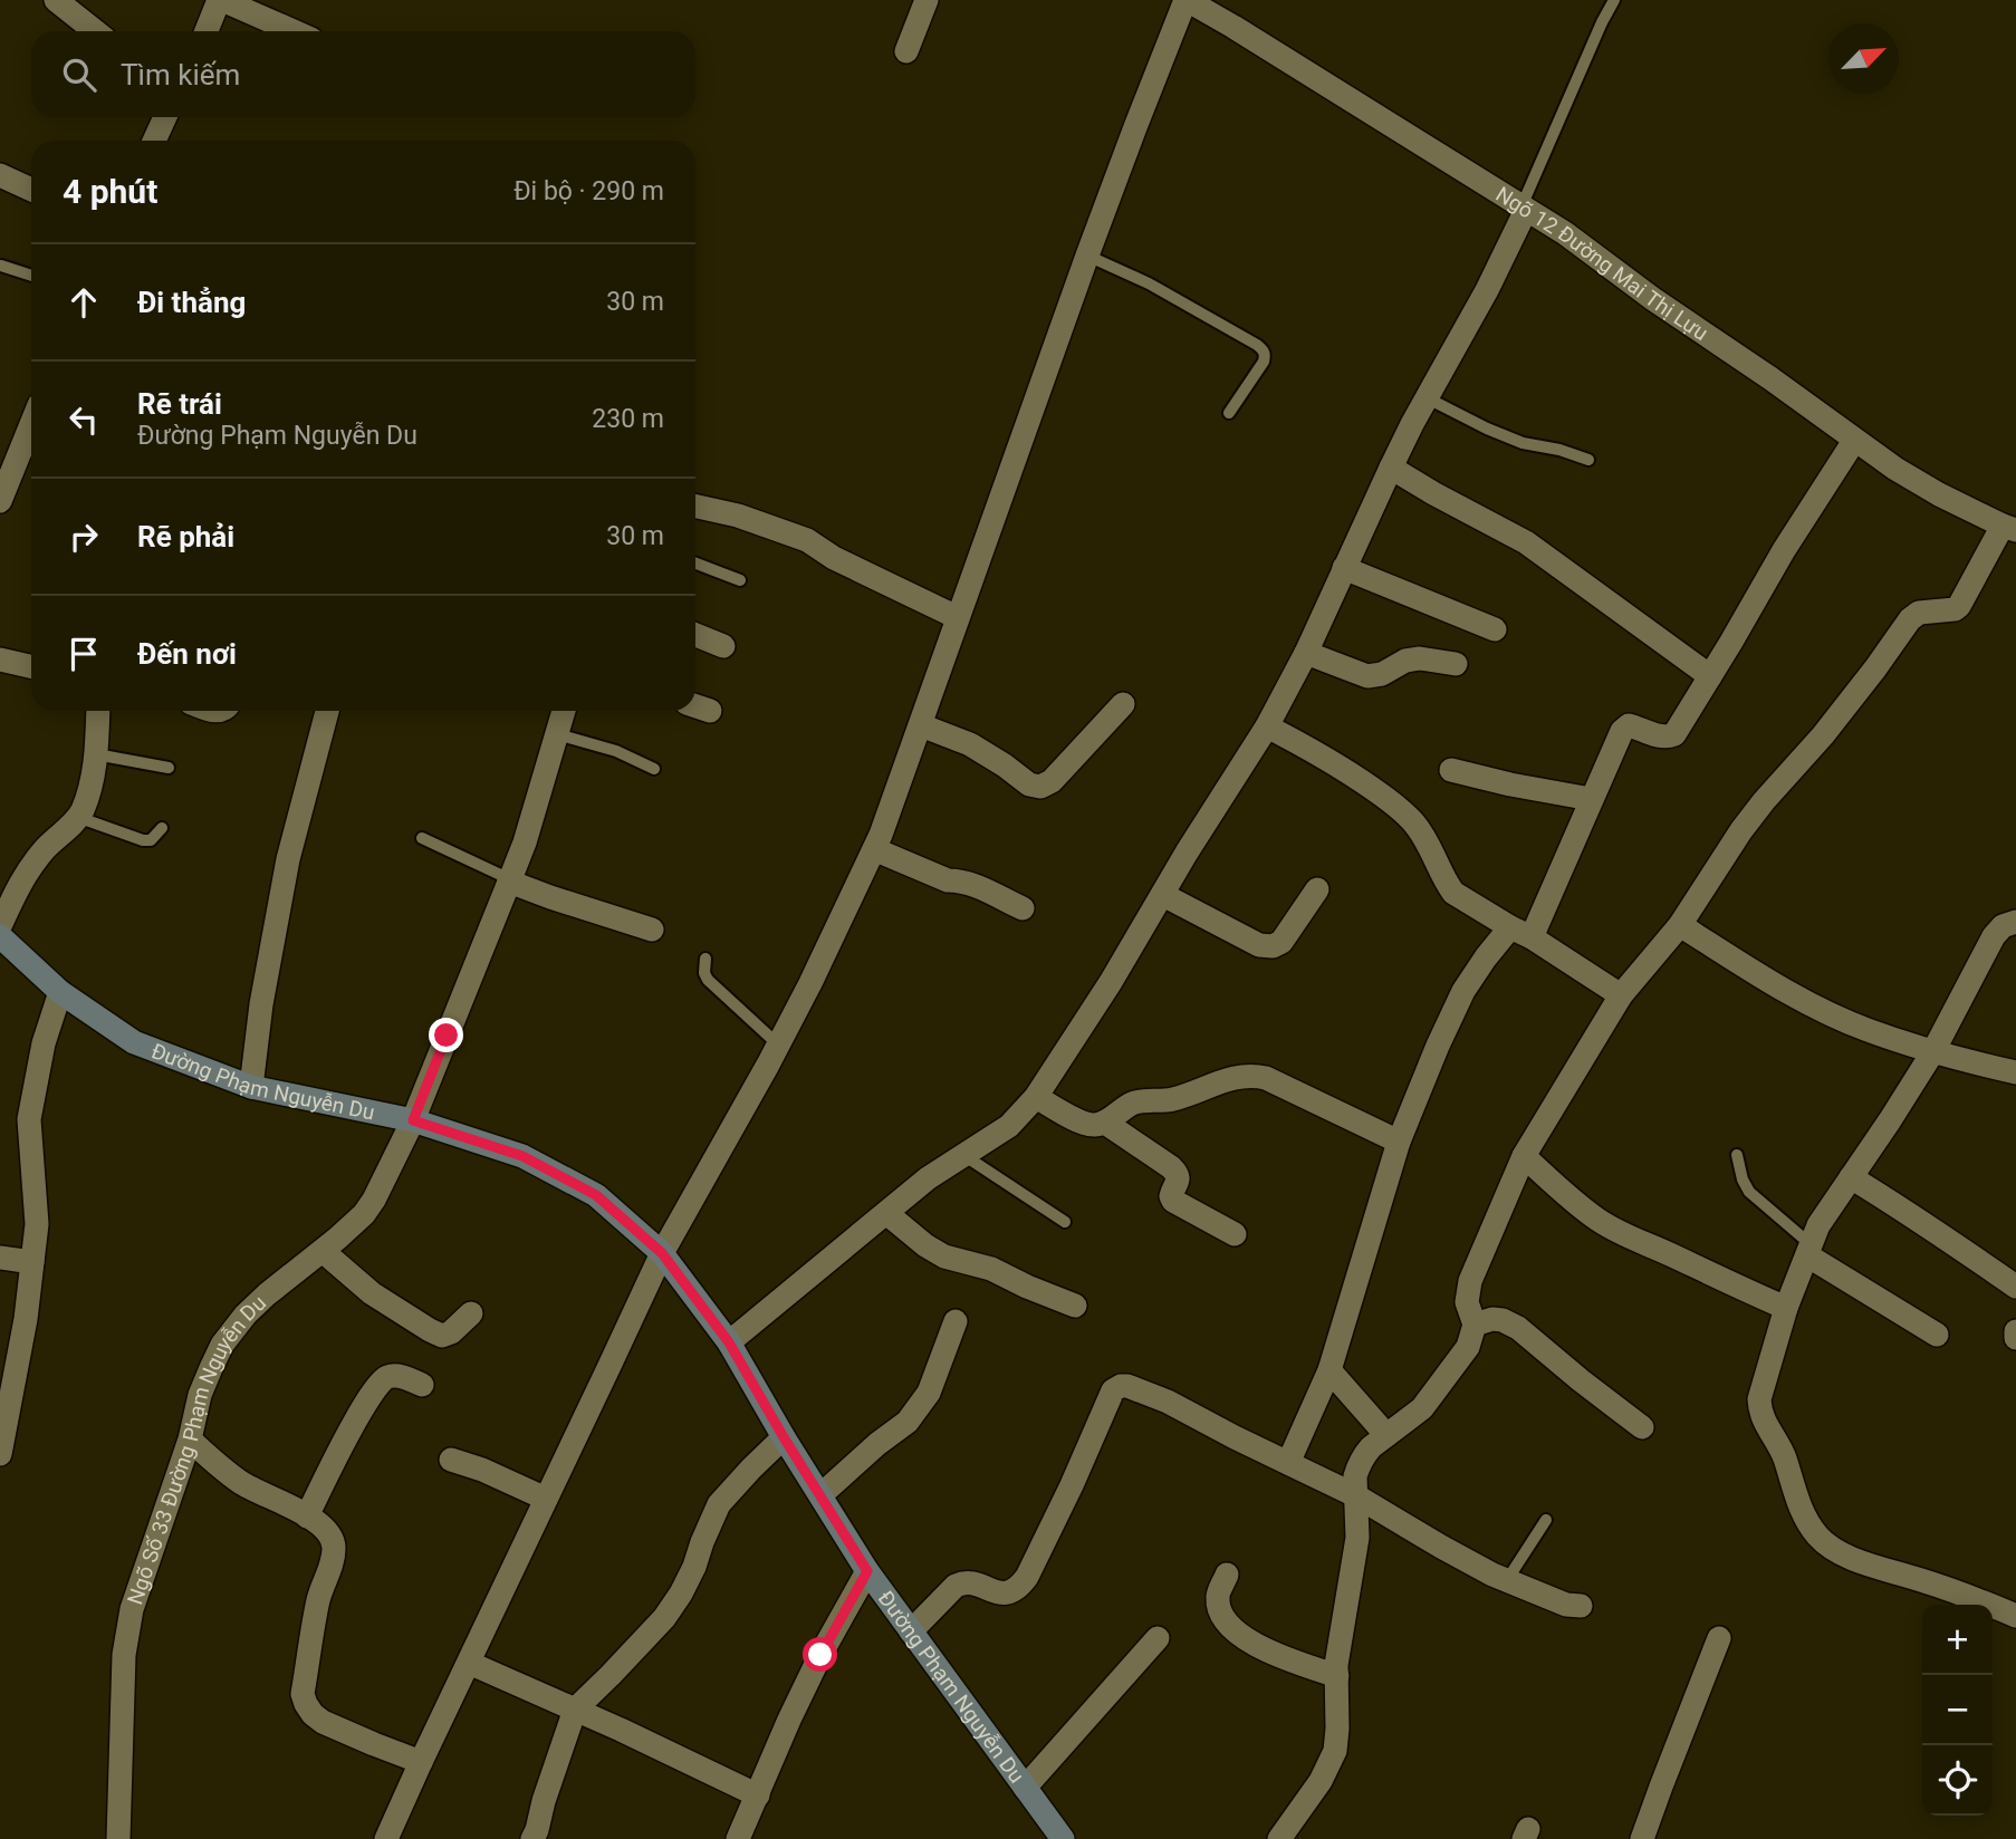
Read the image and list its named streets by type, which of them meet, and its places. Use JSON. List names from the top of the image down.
{
  "streets": {
    "main road": ["Đường Phạm Nguyễn Du"],
    "street": ["Ngõ 12 Đường Mai Thị Lựu", "Ngõ Số 33 Đường Phạm Nguyễn Du"]
  },
  "crossings": [
    ["Đường Phạm Nguyễn Du", "Ngõ Số 33 Đường Phạm Nguyễn Du"]
  ],
  "north": "top right",
  "page": {
    "search": "Tìm kiếm",
    "heading": ["4 phút", "Đi bộ · 290 m"],
    "list": [
      ["Đi thẳng", "30 m"],
      ["Rẽ trái", "Đường Phạm Nguyễn Du", "230 m"],
      ["Rẽ phải", "30 m"],
      "Đến nơi"
    ],
    "map_buttons": ["+", "−"]
  }
}
